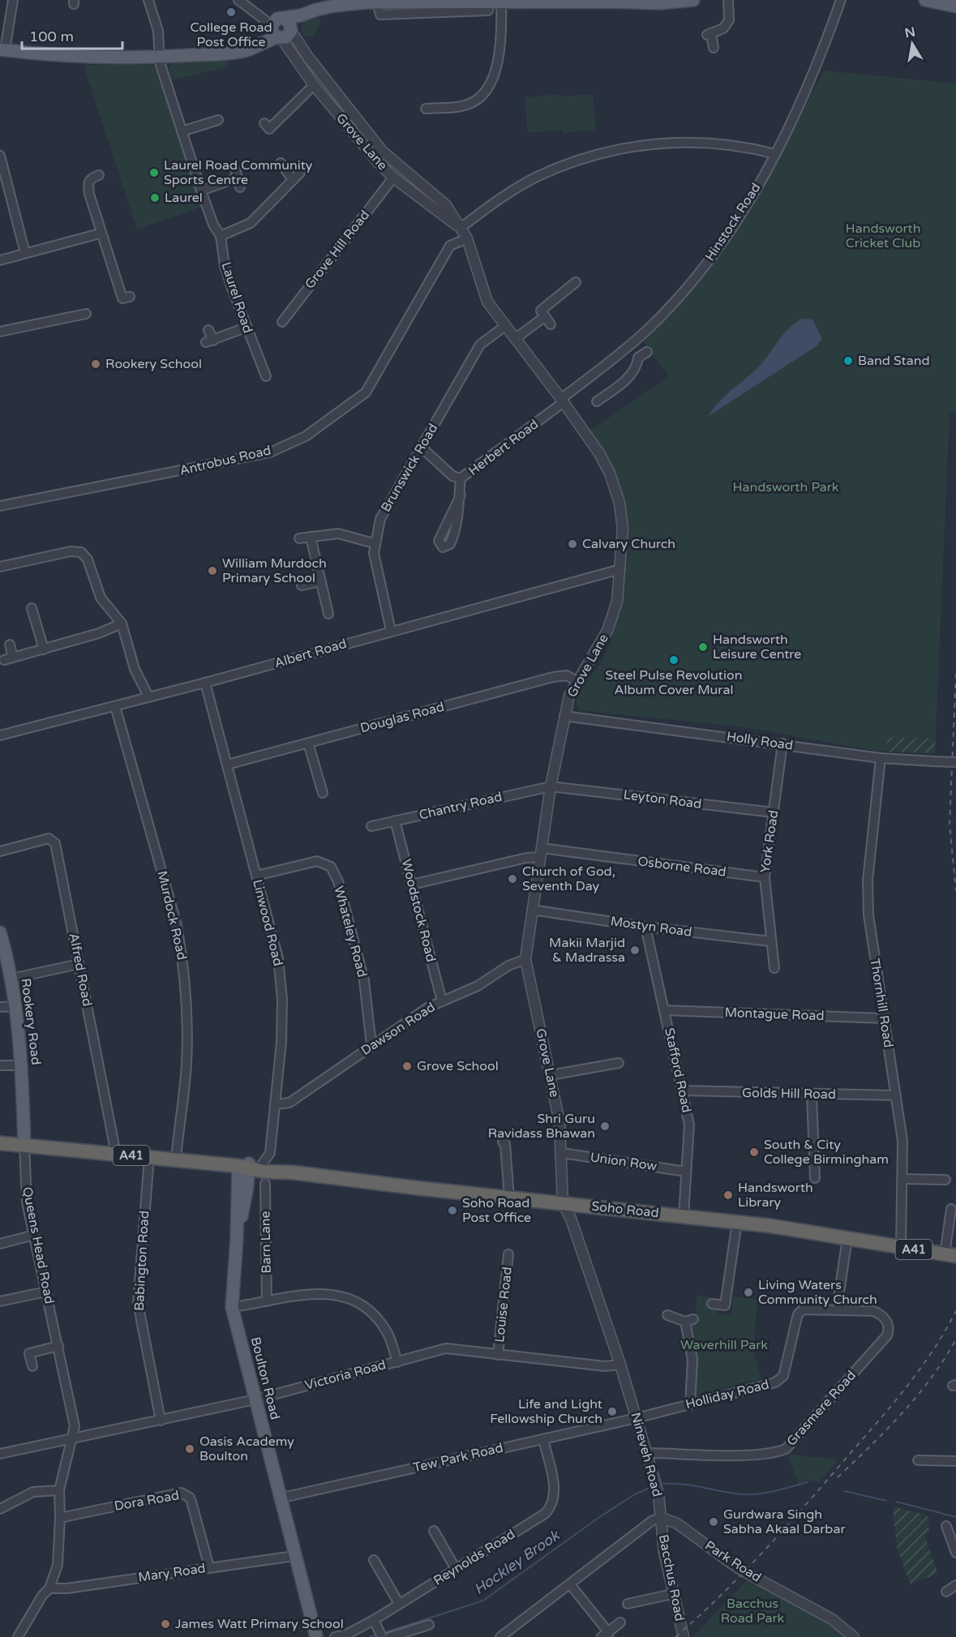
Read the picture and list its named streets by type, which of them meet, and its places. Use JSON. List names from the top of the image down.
{
  "streets": {
    "highway": ["A41", "Soho Road"],
    "main road": ["Rookery Road", "Boulton Road"],
    "street": [
      "Grove Lane",
      "Hinstock Road",
      "Grove Hill Road",
      "Laurel Road",
      "Herbert Road",
      "Antrobus Road",
      "Brunswick Road",
      "Albert Road",
      "Douglas Road",
      "Holly Road",
      "Leyton Road",
      "Chantry Road",
      "York Road",
      "Osborne Road",
      "Woodstock Road",
      "Murdock Road",
      "Linwood Road",
      "Mostyn Road",
      "Whateley Road",
      "Alfred Road",
      "Thornhill Road",
      "Montague Road",
      "Dawson Road",
      "Stafford Road",
      "Golds Hill Road",
      "Union Row",
      "Barn Lane",
      "Queens Head Road",
      "Babington Road",
      "Louise Road",
      "Victoria Road",
      "Holliday Road",
      "Grasmere Road",
      "Nineveh Road",
      "Tew Park Road",
      "Dora Road",
      "Reynolds Road",
      "Park Road",
      "Mary Road",
      "Bacchus Road"
    ]
  },
  "crossings": [
    ["Grove Lane", "Hinstock Road"],
    ["Grove Lane", "Grove Hill Road"],
    ["Grove Lane", "Herbert Road"],
    ["Grove Lane", "Antrobus Road"],
    ["Grove Lane", "Brunswick Road"],
    ["Grove Lane", "Albert Road"],
    ["Grove Lane", "Douglas Road"],
    ["Grove Lane", "Holly Road"],
    ["Grove Lane", "Leyton Road"],
    ["Grove Lane", "Chantry Road"],
    ["Grove Lane", "Osborne Road"],
    ["Grove Lane", "Mostyn Road"],
    ["Grove Lane", "Dawson Road"],
    ["Grove Lane", "Union Row"],
    ["Grove Lane", "Soho Road"],
    ["Grove Lane", "Nineveh Road"],
    ["Hinstock Road", "Herbert Road"],
    ["Herbert Road", "Brunswick Road"],
    ["Brunswick Road", "Albert Road"],
    ["Albert Road", "Murdock Road"],
    ["Albert Road", "Linwood Road"],
    ["Douglas Road", "Linwood Road"],
    ["Holly Road", "York Road"],
    ["Holly Road", "Thornhill Road"],
    ["Leyton Road", "Chantry Road"],
    ["Leyton Road", "York Road"],
    ["Chantry Road", "Woodstock Road"],
    ["York Road", "Osborne Road"],
    ["York Road", "Mostyn Road"],
    ["Osborne Road", "Woodstock Road"],
    ["Woodstock Road", "Dawson Road"],
    ["Murdock Road", "Soho Road"],
    ["Linwood Road", "Whateley Road"],
    ["Linwood Road", "Dawson Road"],
    ["Linwood Road", "Soho Road"],
    ["Linwood Road", "Boulton Road"],
    ["Mostyn Road", "Stafford Road"],
    ["Whateley Road", "Dawson Road"],
    ["Alfred Road", "Soho Road"],
    ["Thornhill Road", "Montague Road"],
    ["Thornhill Road", "Golds Hill Road"],
    ["Thornhill Road", "Soho Road"],
    ["Montague Road", "Stafford Road"],
    ["Rookery Road", "A41"],
    ["Rookery Road", "Soho Road"],
    ["Rookery Road", "Queens Head Road"],
    ["Stafford Road", "Golds Hill Road"],
    ["Stafford Road", "Union Row"],
    ["Stafford Road", "Soho Road"],
    ["A41", "Soho Road"],
    ["A41", "Queens Head Road"],
    ["Soho Road", "Queens Head Road"],
    ["Soho Road", "Babington Road"],
    ["Soho Road", "Boulton Road"],
    ["Soho Road", "Nineveh Road"],
    ["Queens Head Road", "Victoria Road"],
    ["Queens Head Road", "Dora Road"],
    ["Queens Head Road", "Mary Road"],
    ["Babington Road", "Victoria Road"],
    ["Louise Road", "Victoria Road"],
    ["Victoria Road", "Boulton Road"],
    ["Victoria Road", "Nineveh Road"],
    ["Boulton Road", "Tew Park Road"],
    ["Boulton Road", "Mary Road"],
    ["Holliday Road", "Grasmere Road"],
    ["Holliday Road", "Nineveh Road"],
    ["Holliday Road", "Tew Park Road"],
    ["Grasmere Road", "Nineveh Road"],
    ["Nineveh Road", "Tew Park Road"],
    ["Nineveh Road", "Park Road"],
    ["Nineveh Road", "Bacchus Road"],
    ["Tew Park Road", "Reynolds Road"],
    ["Dora Road", "Mary Road"],
    ["Park Road", "Bacchus Road"]
  ],
  "water": ["Hockley Brook"],
  "parks": [
    "Handsworth Cricket Club",
    "Handsworth Park",
    "Waverhill Park",
    "Bacchus Road Park"
  ],
  "places": [
    "College Road Post Office",
    "Laurel Road Community Sports Centre",
    "Laurel",
    "Band Stand",
    "Rookery School",
    "Calvary Church",
    "William Murdoch Primary School",
    "Handsworth Leisure Centre",
    "Steel Pulse Revolution Album Cover Mural",
    "Church of God, Seventh Day",
    "Makii Marjid & Madrassa",
    "Grove School",
    "Shri Guru Ravidass Bhawan",
    "South & City College Birmingham",
    "Handsworth Library",
    "Soho Road Post Office",
    "Living Waters Community Church",
    "Life and Light Fellowship Church",
    "Oasis Academy Boulton",
    "Gurdwara Singh Sabha Akaal Darbar",
    "James Watt Primary School"
  ],
  "scale_bar": "100 m",
  "north": "top"
}
